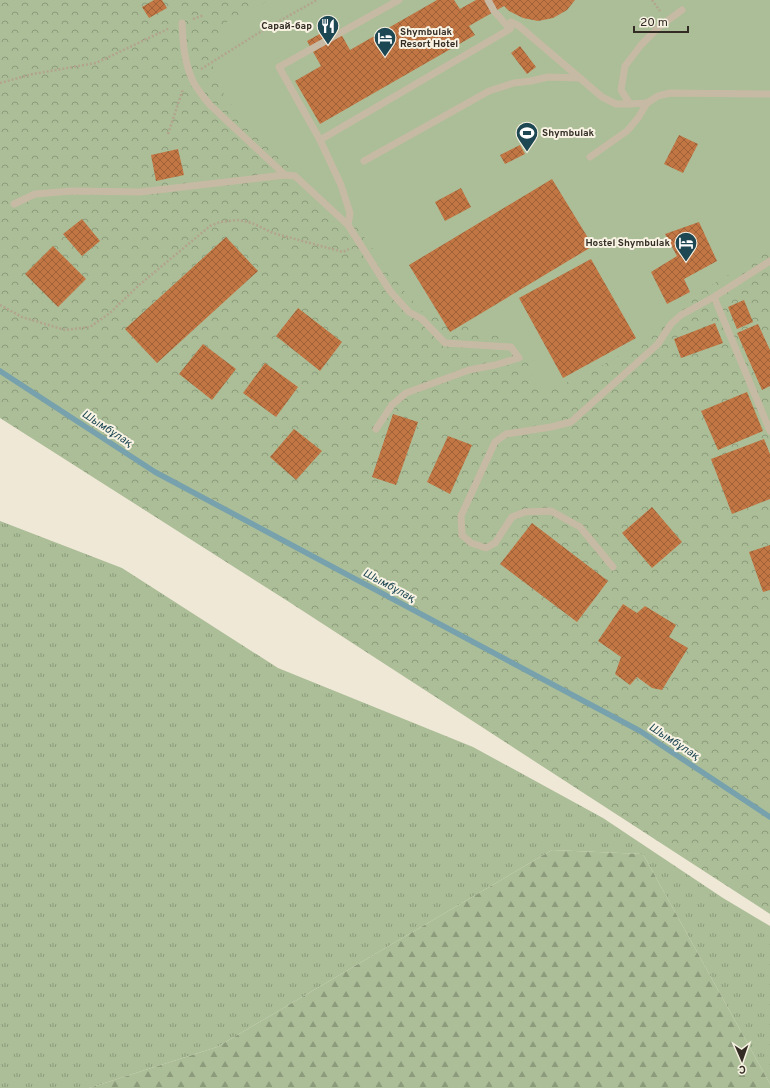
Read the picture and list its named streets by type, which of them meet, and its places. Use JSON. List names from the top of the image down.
{
  "water": ["Шымбұлақ"],
  "places": {
    "restaurant": ["Сарай-бар"],
    "hotel": ["Shymbulak Resort Hotel", "Hostel Shymbulak"],
    "sports": ["Shymbulak"]
  },
  "scale_bar": "20 m",
  "north": "bottom"
}
